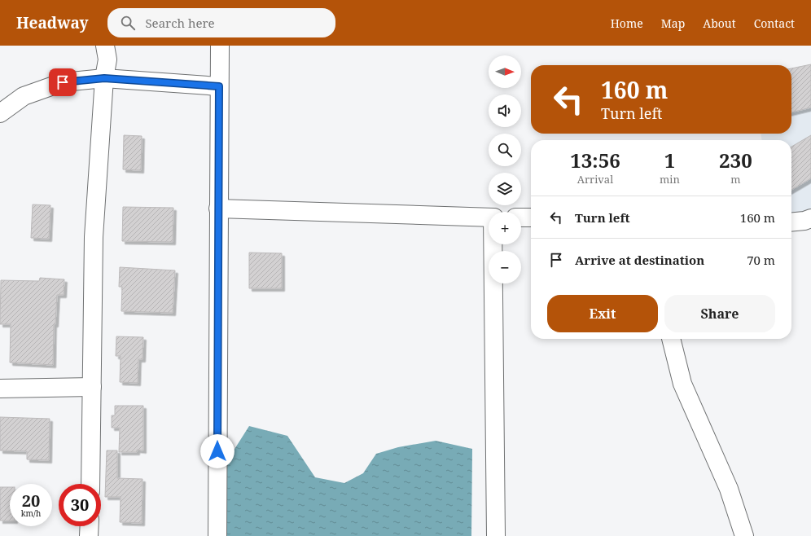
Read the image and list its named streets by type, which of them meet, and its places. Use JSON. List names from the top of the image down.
{
  "north": "right",
  "page": {
    "header": "Headway",
    "search": "Search here",
    "nav": [
      "Home",
      "Map",
      "About",
      "Contact"
    ],
    "map_buttons": ["+", "−"],
    "turn": ["160 m", "Turn left"],
    "eta": [
      "13:56",
      "Arrival",
      "1",
      "min",
      "230",
      "m"
    ],
    "list": [
      {
        "name": "Turn left",
        "value": "160 m"
      },
      {
        "name": "Arrive at destination",
        "value": "70 m"
      }
    ],
    "buttons": ["Exit", "Share"],
    "speed": "20 km/h",
    "limit": "30"
  }
}
